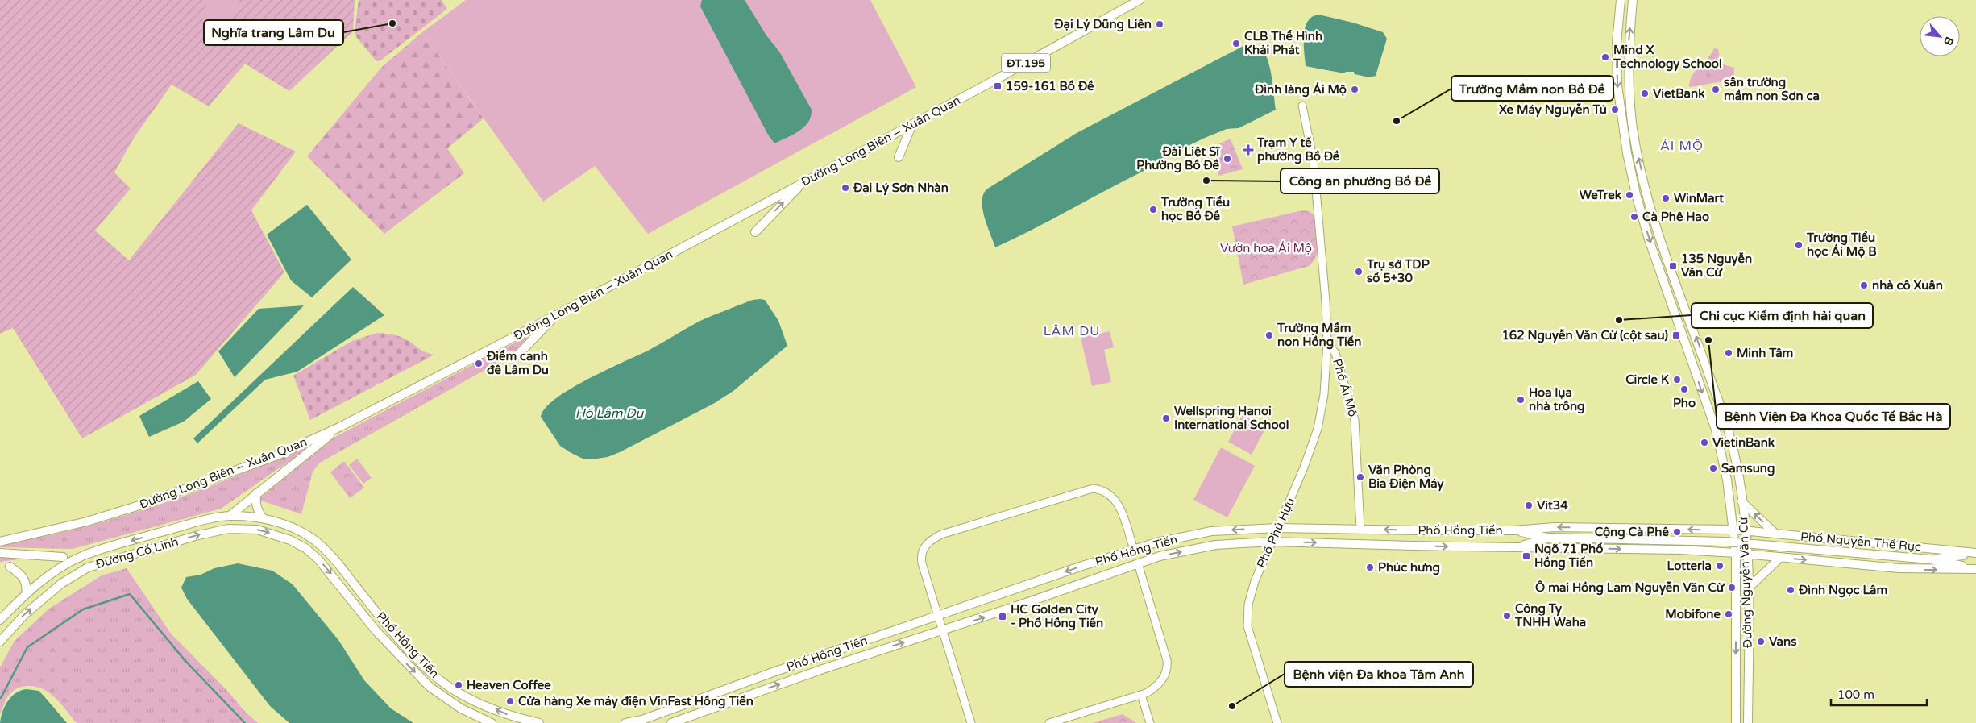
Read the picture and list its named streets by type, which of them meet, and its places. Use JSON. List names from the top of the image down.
{
  "streets": {
    "main road": [
      "ĐT.195",
      "Đường Long Biên – Xuân Quan",
      "Phố Hồng Tiến",
      "Phố Nguyễn Thế Rục",
      "Đường Cổ Linh",
      "Đường Nguyễn Văn Cừ"
    ],
    "street": ["Phố Ái Mộ", "Phố Phú Hựu"]
  },
  "crossings": [
    ["Phố Ái Mộ", "Phố Hồng Tiến"],
    ["Phố Ái Mộ", "Phố Phú Hựu"],
    ["Phố Hồng Tiến", "Phố Phú Hựu"],
    ["Phố Hồng Tiến", "Phố Nguyễn Thế Rục"],
    ["Phố Hồng Tiến", "Đường Cổ Linh"],
    ["Phố Hồng Tiến", "Đường Nguyễn Văn Cừ"],
    ["Phố Nguyễn Thế Rục", "Đường Nguyễn Văn Cừ"]
  ],
  "districts": ["ÁI MỘ", "LÂM DU"],
  "water": ["Hồ Lâm Du"],
  "parks": ["Vườn hoa Ái Mộ"],
  "places": {
    "other": [
      "Nghĩa trang Lâm Du",
      "Đại Lý Dũng Liên",
      "CLB Thể Hình Khải Phát",
      "Mind X Technology School",
      "Đình làng Ái Mộ",
      "sân trường mầm non Sơn ca",
      "VietBank",
      "Xe Máy Nguyễn Tú",
      "Trường Mầm non Bồ Đề",
      "Đài Liệt Sĩ Phường Bồ Đề",
      "Công an phường Bồ Đề",
      "Đại Lý Sơn Nhàn",
      "WeTrek",
      "WinMart",
      "Trường Tiểu học Bồ Đề",
      "Cà Phê Hao",
      "Trường Tiểu học Ái Mộ B",
      "Trụ sở TDP số 5+30",
      "nhà cô Xuân",
      "Chi cục Kiểm định hải quan",
      "Trường Mầm non Hồng Tiến",
      "Bệnh Viện Đa Khoa Quốc Tế Bắc Hà",
      "Minh Tâm",
      "Điểm canh đê Lâm Du",
      "Circle K",
      "Pho",
      "Hoa lụa nhà trồng",
      "Wellspring Hanoi International School",
      "VietinBank",
      "Samsung",
      "Văn Phòng Bia Điện Máy",
      "Vit34",
      "Cộng Cà Phê",
      "Lotteria",
      "Phúc hưng",
      "Ô mai Hồng Lam Nguyễn Văn Cừ",
      "Đình Ngọc Lâm",
      "Mobifone",
      "Công Ty TNHH Waha",
      "Vans",
      "Heaven Coffee",
      "Cửa hàng Xe máy điện VinFast Hồng Tiến",
      "Bệnh viện Đa khoa Tâm Anh"
    ],
    "transit": [
      "159-161 Bồ Đề",
      "135 Nguyễn Văn Cừ",
      "162 Nguyễn Văn Cừ (cột sau)",
      "Ngõ 71 Phố Hồng Tiến",
      "HC Golden City - Phố Hồng Tiến"
    ],
    "health": ["Trạm Y tế phường Bồ Đề"]
  },
  "scale_bar": "100 m",
  "north": "bottom right"
}
